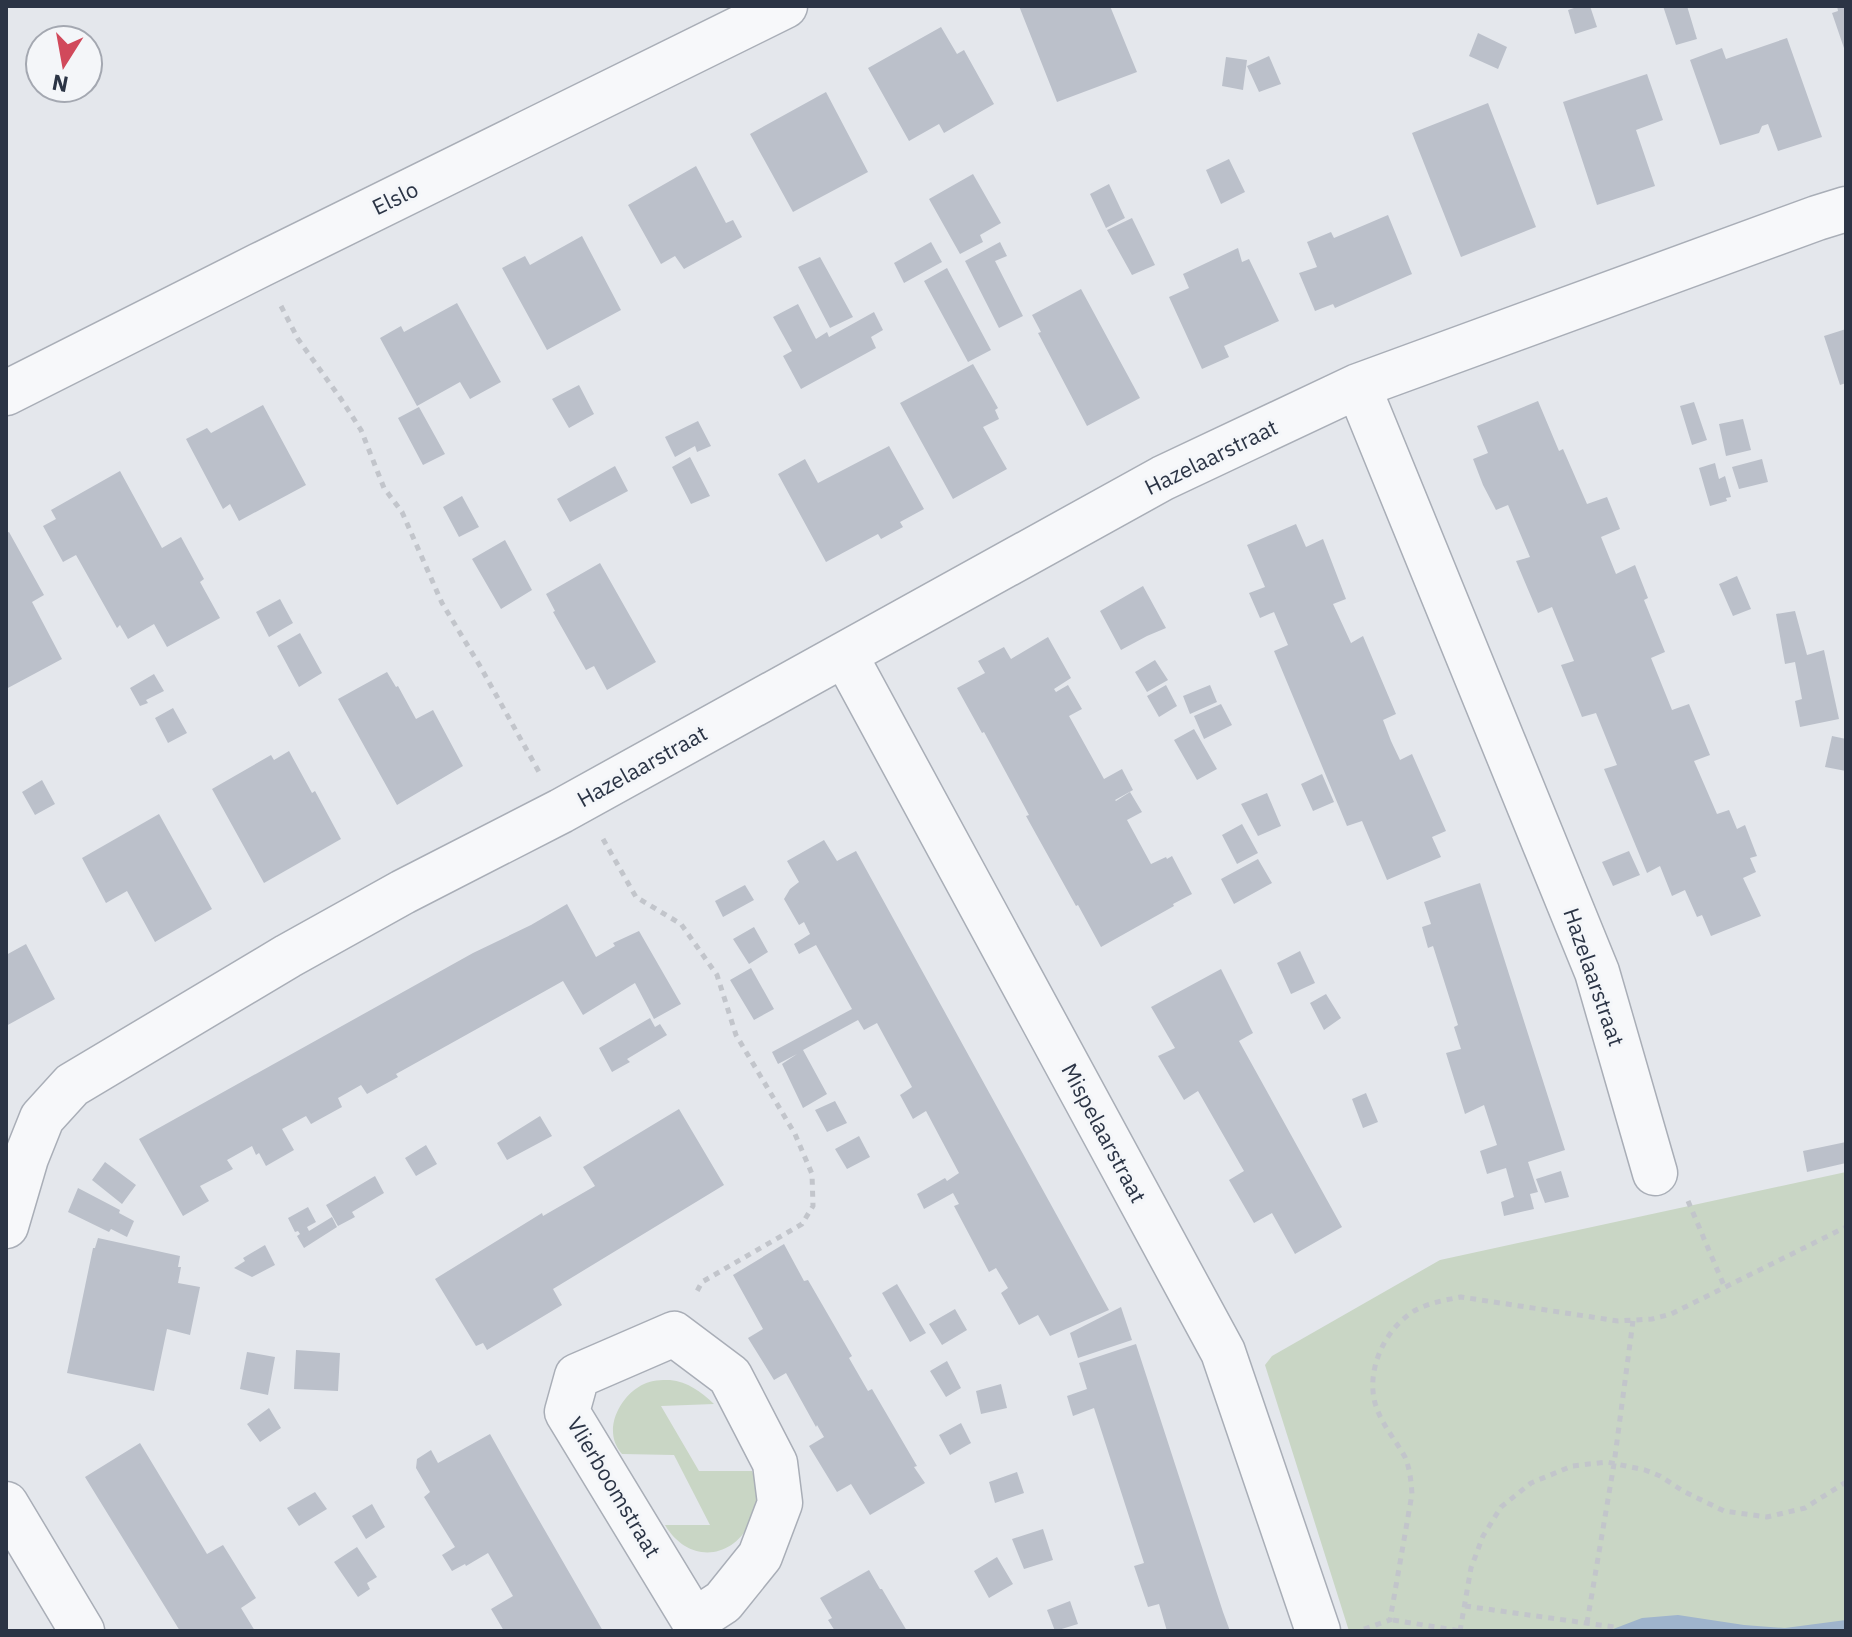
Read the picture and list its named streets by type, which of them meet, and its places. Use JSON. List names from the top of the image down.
{
  "streets": {
    "street": [
      "Elslo",
      "Hazelaarstraat",
      "Mispelaarstraat",
      "Vlierboomstraat"
    ]
  },
  "crossings": [
    ["Hazelaarstraat", "Mispelaarstraat"]
  ],
  "north": "bottom"
}
